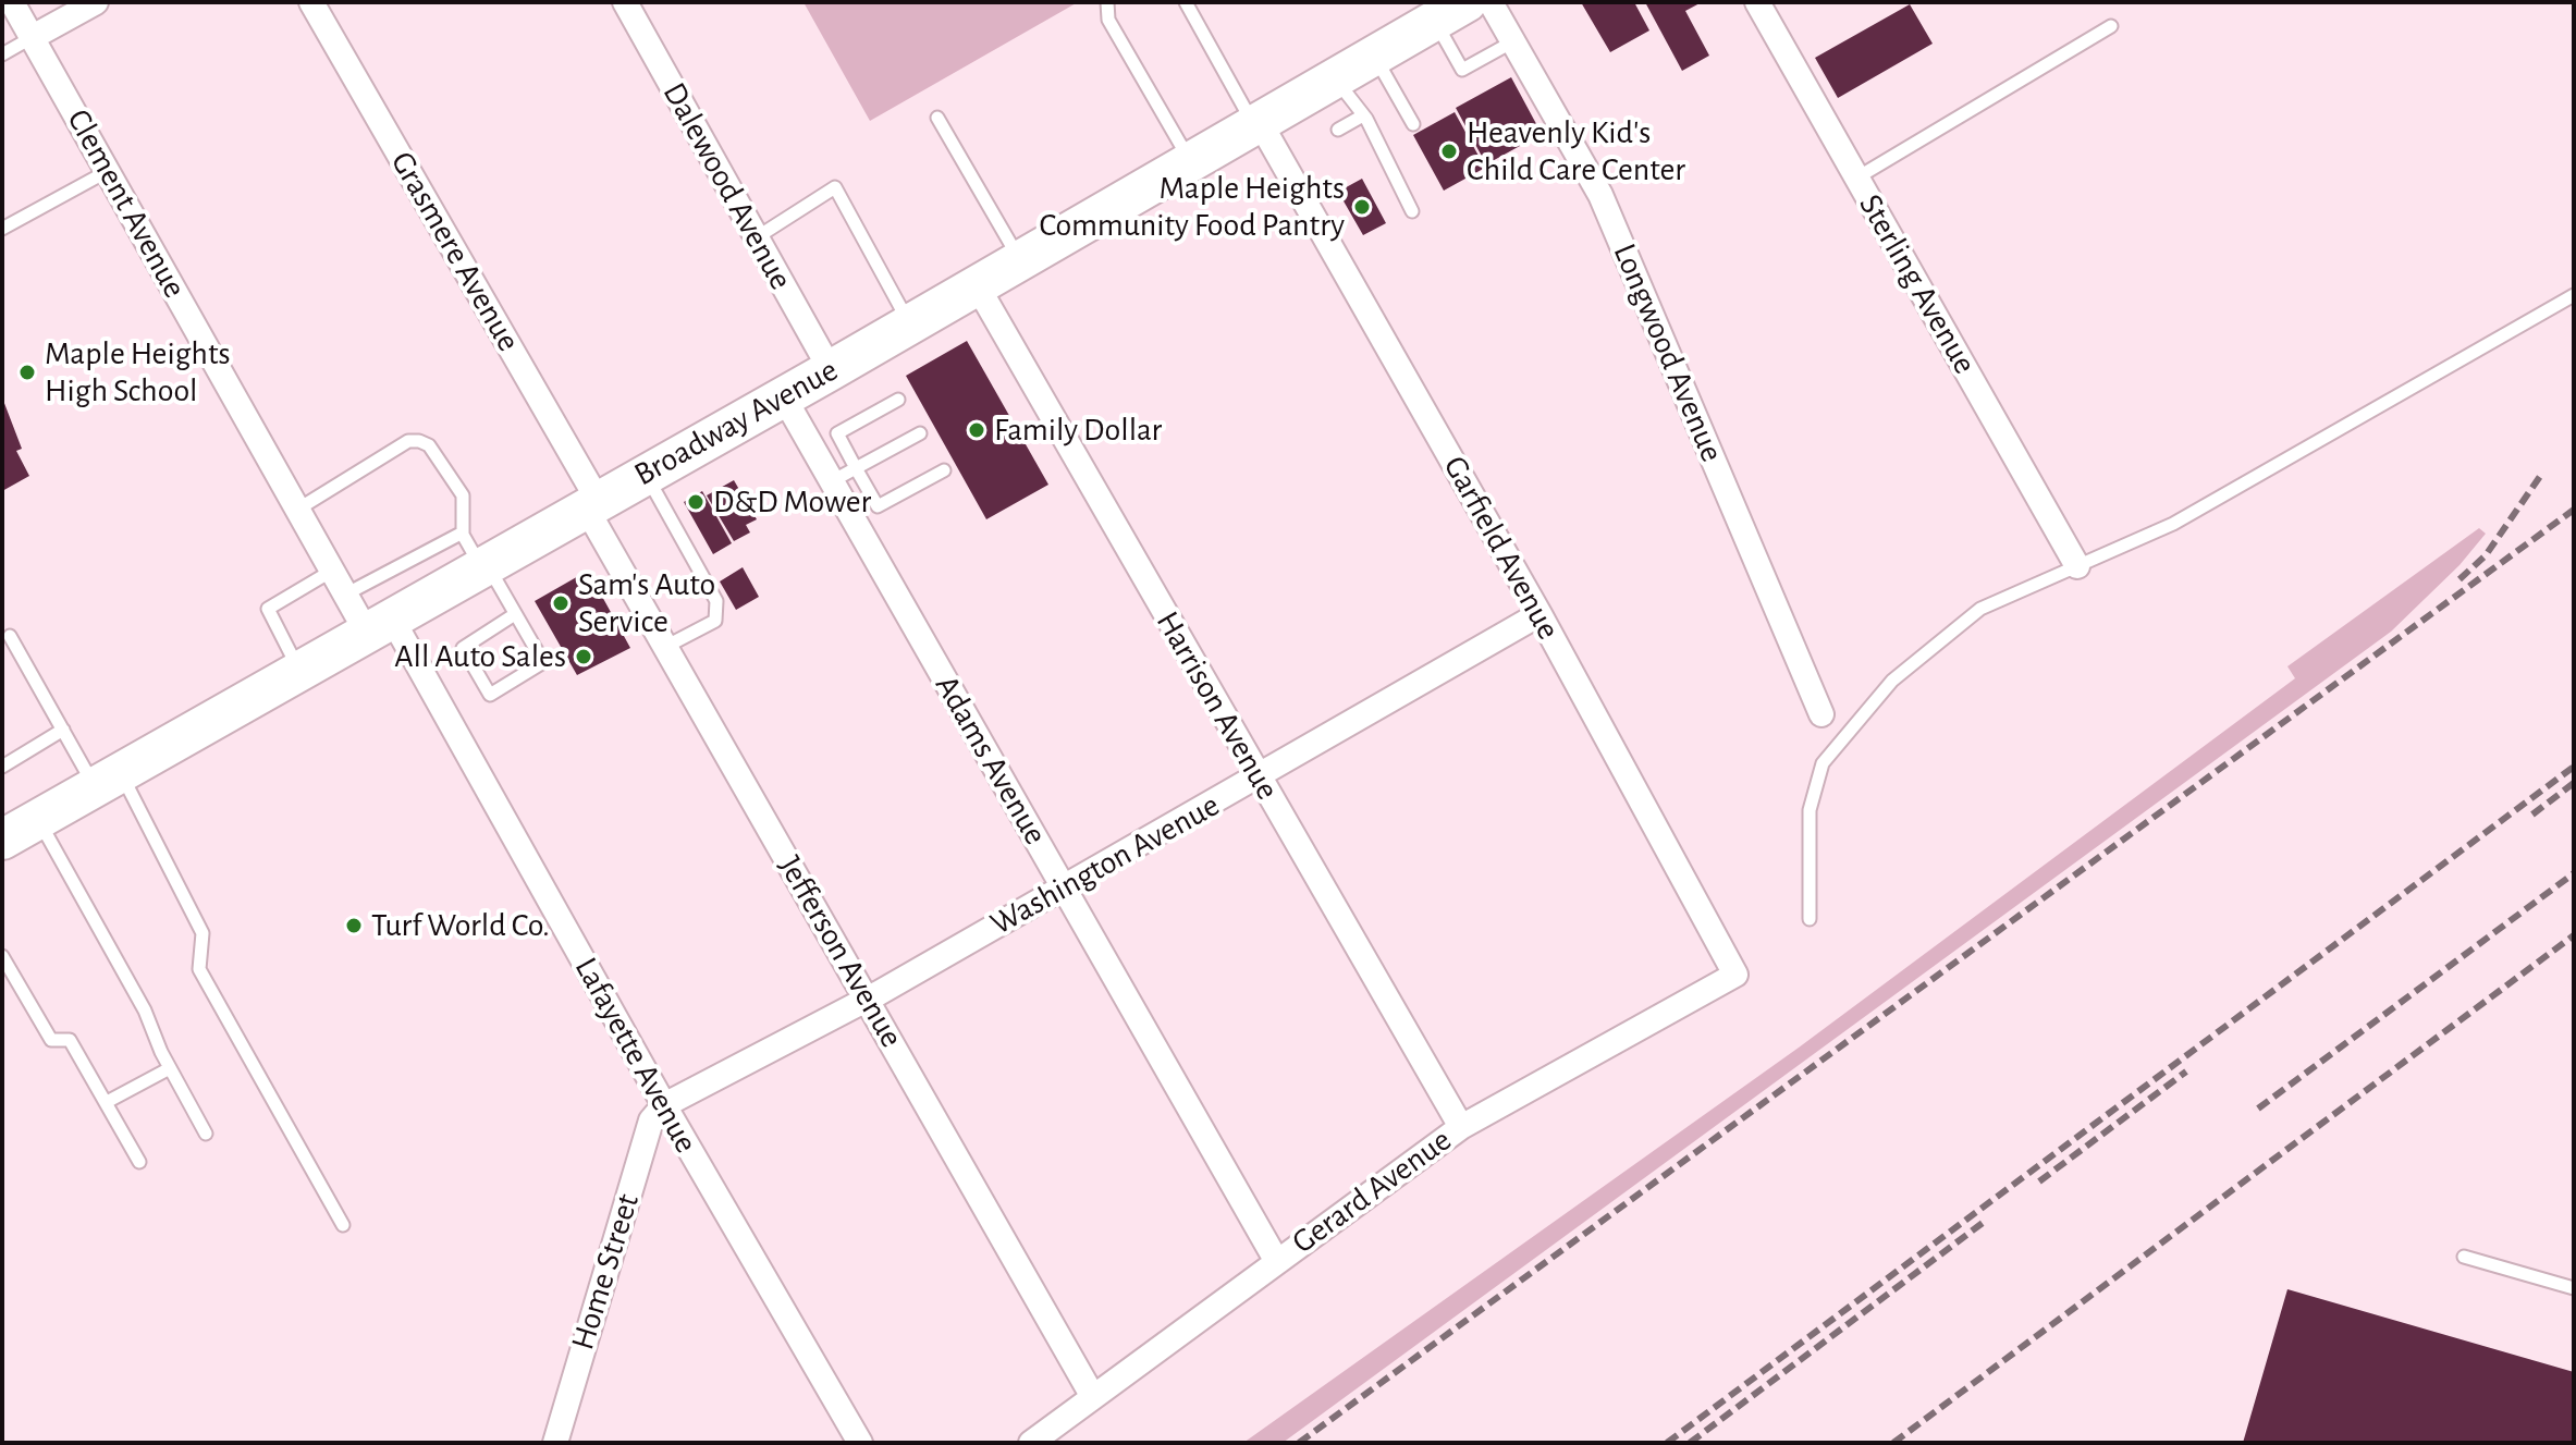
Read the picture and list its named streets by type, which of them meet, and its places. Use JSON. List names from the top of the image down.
{
  "streets": {
    "main road": ["Broadway Avenue"],
    "street": [
      "Dalewood Avenue",
      "Clement Avenue",
      "Grasmere Avenue",
      "Sterling Avenue",
      "Longwood Avenue",
      "Garfield Avenue",
      "Harrison Avenue",
      "Adams Avenue",
      "Washington Avenue",
      "Jefferson Avenue",
      "Lafayette Avenue",
      "Gerard Avenue",
      "Home Street"
    ]
  },
  "crossings": [
    ["Dalewood Avenue", "Broadway Avenue"],
    ["Clement Avenue", "Broadway Avenue"],
    ["Clement Avenue", "Lafayette Avenue"],
    ["Grasmere Avenue", "Broadway Avenue"],
    ["Grasmere Avenue", "Jefferson Avenue"],
    ["Broadway Avenue", "Garfield Avenue"],
    ["Broadway Avenue", "Harrison Avenue"],
    ["Broadway Avenue", "Adams Avenue"],
    ["Broadway Avenue", "Jefferson Avenue"],
    ["Broadway Avenue", "Lafayette Avenue"],
    ["Garfield Avenue", "Washington Avenue"],
    ["Garfield Avenue", "Gerard Avenue"],
    ["Harrison Avenue", "Washington Avenue"],
    ["Harrison Avenue", "Gerard Avenue"],
    ["Adams Avenue", "Washington Avenue"],
    ["Adams Avenue", "Gerard Avenue"],
    ["Washington Avenue", "Jefferson Avenue"],
    ["Washington Avenue", "Lafayette Avenue"],
    ["Washington Avenue", "Home Street"],
    ["Jefferson Avenue", "Gerard Avenue"],
    ["Lafayette Avenue", "Home Street"]
  ],
  "places": [
    "Heavenly Kid's Child Care Center",
    "Maple Heights Community Food Pantry",
    "Maple Heights High School",
    "Family Dollar",
    "D&D Mower",
    "Sam's Auto Service",
    "All Auto Sales",
    "Turf World Co."
  ]
}
